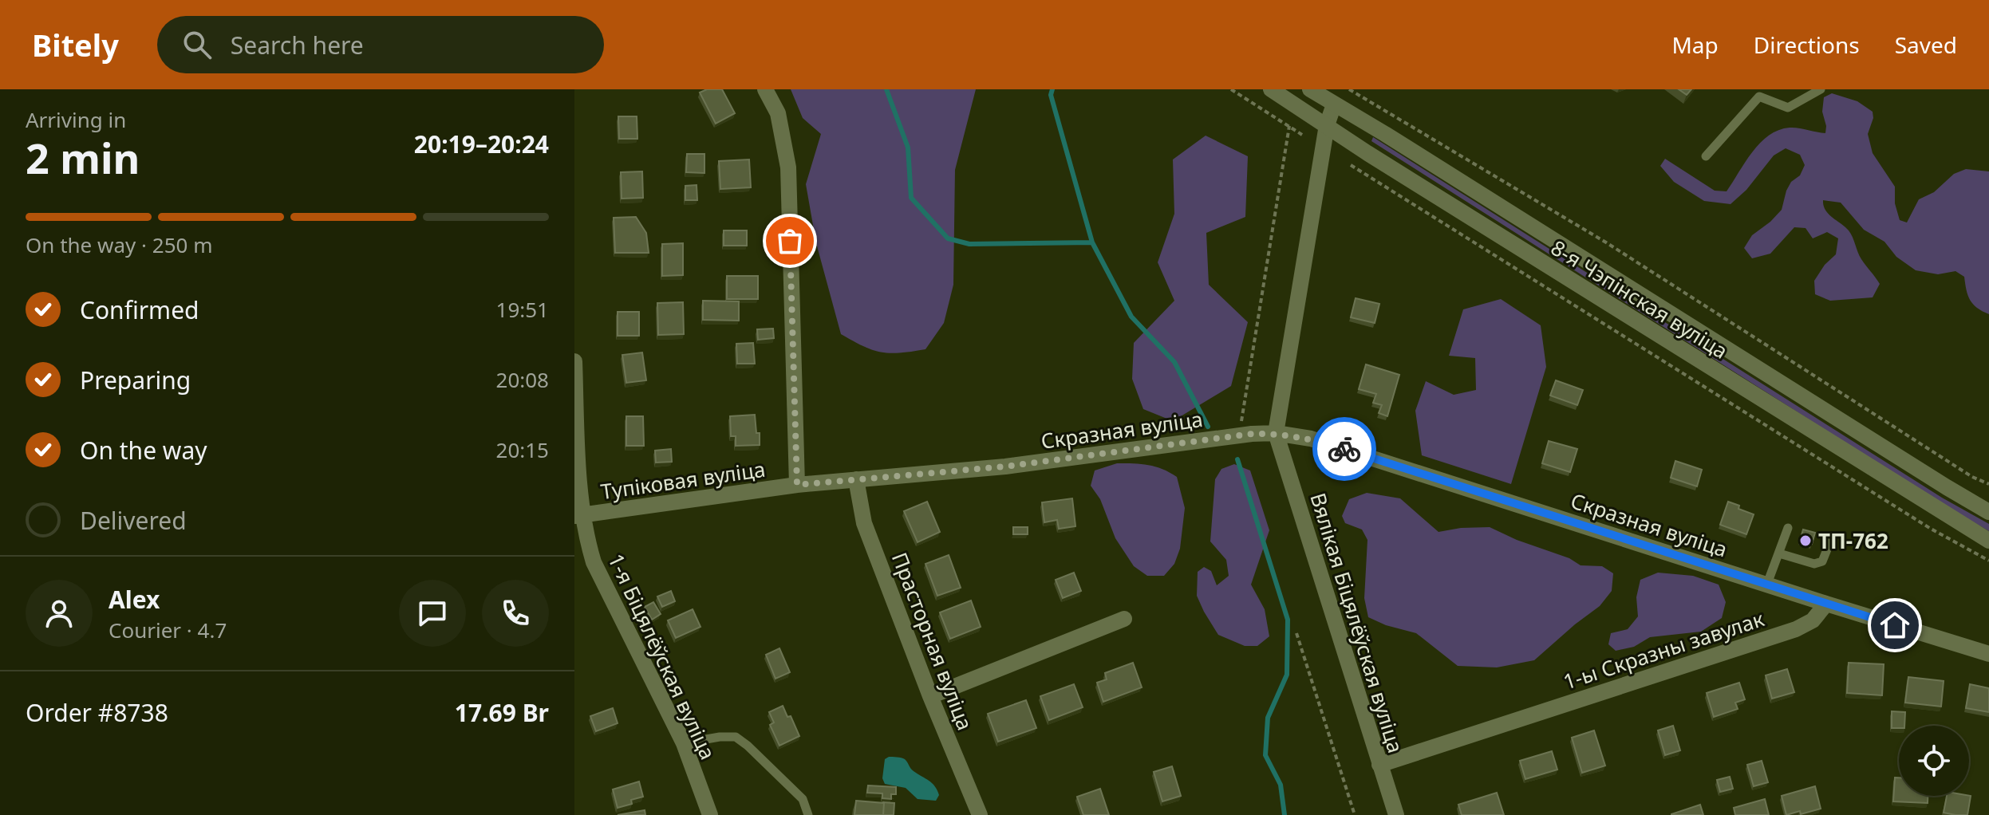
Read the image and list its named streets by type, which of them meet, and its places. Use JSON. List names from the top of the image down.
{
  "streets": {
    "street": [
      "8-я Чэпінская вуліца",
      "Скразная вуліца",
      "Тупіковая вуліца",
      "Вялікая Біцялёўская вуліца",
      "Прасторная вуліца",
      "1-ы Скразны завулак",
      "1-я Біцялёўская вуліца"
    ]
  },
  "crossings": [
    ["8-я Чэпінская вуліца", "Вялікая Біцялёўская вуліца"],
    ["Скразная вуліца", "Тупіковая вуліца"],
    ["Скразная вуліца", "Вялікая Біцялёўская вуліца"],
    ["Скразная вуліца", "Прасторная вуліца"],
    ["Скразная вуліца", "1-ы Скразны завулак"],
    ["Тупіковая вуліца", "1-я Біцялёўская вуліца"],
    ["Вялікая Біцялёўская вуліца", "1-ы Скразны завулак"]
  ],
  "places": ["ТП-762"],
  "page": {
    "header": "Bitely",
    "search": "Search here",
    "nav": ["Map", "Directions", "Saved"],
    "heading": ["2 min", "Arriving in", "20:19–20:24"],
    "panel": [
      "Alex",
      "Courier · 4.7",
      "Order #8738",
      "17.69 Br"
    ],
    "bar": "On the way · 250 m",
    "list": [
      ["Confirmed", "19:51"],
      ["Preparing", "20:08"],
      ["On the way", "20:15"],
      "Delivered"
    ]
  }
}
